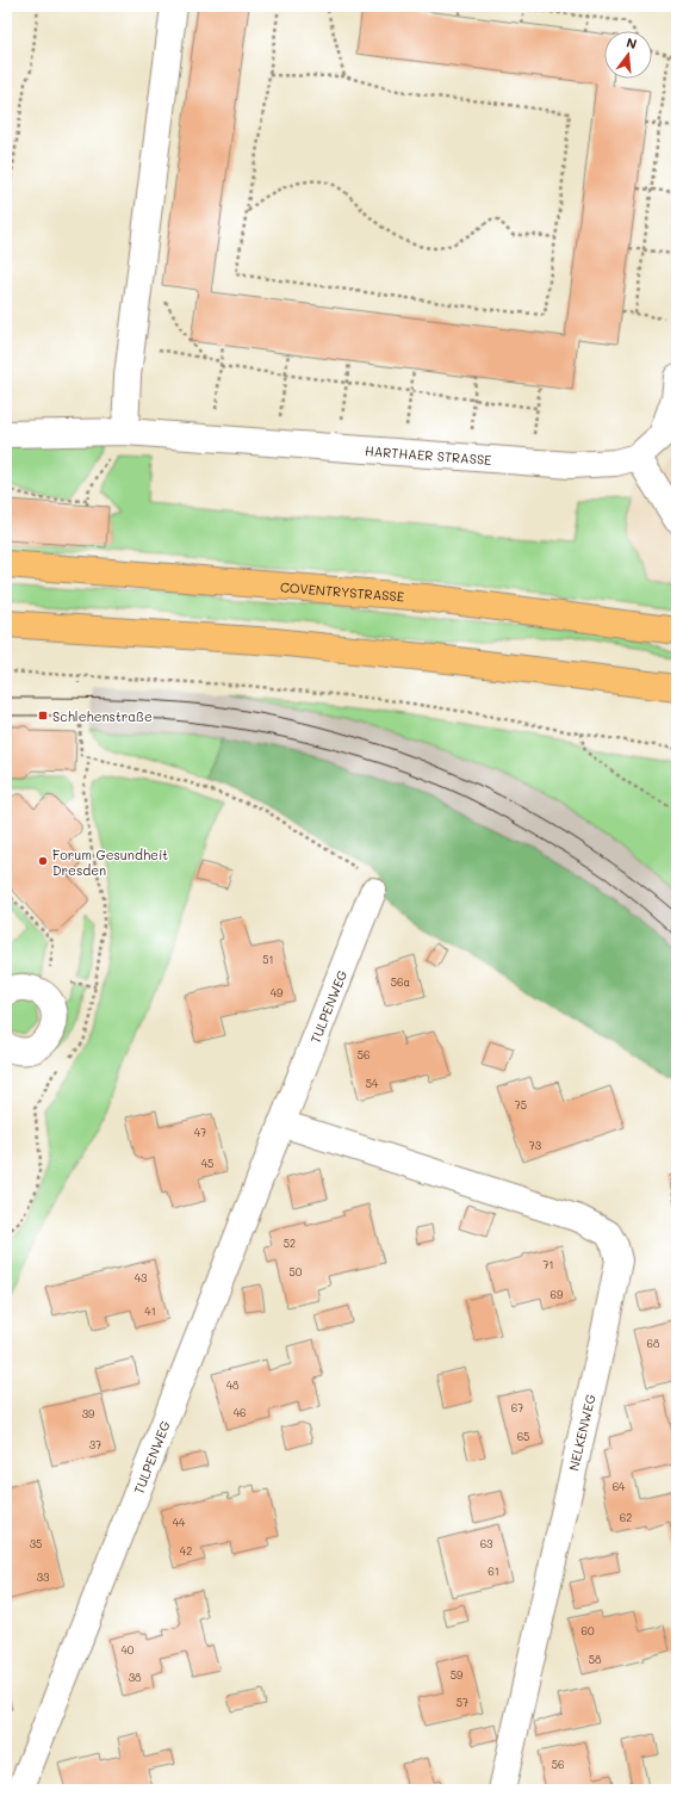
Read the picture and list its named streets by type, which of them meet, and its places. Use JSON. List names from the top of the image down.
{
  "streets": {
    "main road": ["COVENTRYSTRASSE"],
    "street": ["HARTHAER STRASSE", "TULPENWEG", "NELKENWEG"]
  },
  "crossings": [
    ["TULPENWEG", "NELKENWEG"]
  ],
  "places": {
    "transit": ["Schlehenstraße"],
    "other": ["Forum Gesundheit Dresden"]
  },
  "house_numbers": [
    "51",
    "56a",
    "49",
    "56",
    "54",
    "75",
    "47",
    "73",
    "45",
    "52",
    "71",
    "50",
    "43",
    "69",
    "41",
    "68",
    "48",
    "67",
    "46",
    "39",
    "65",
    "37",
    "64",
    "62",
    "44",
    "35",
    "63",
    "42",
    "61",
    "33",
    "60",
    "40",
    "58",
    "59",
    "38",
    "57",
    "56"
  ],
  "north": "top"
}
